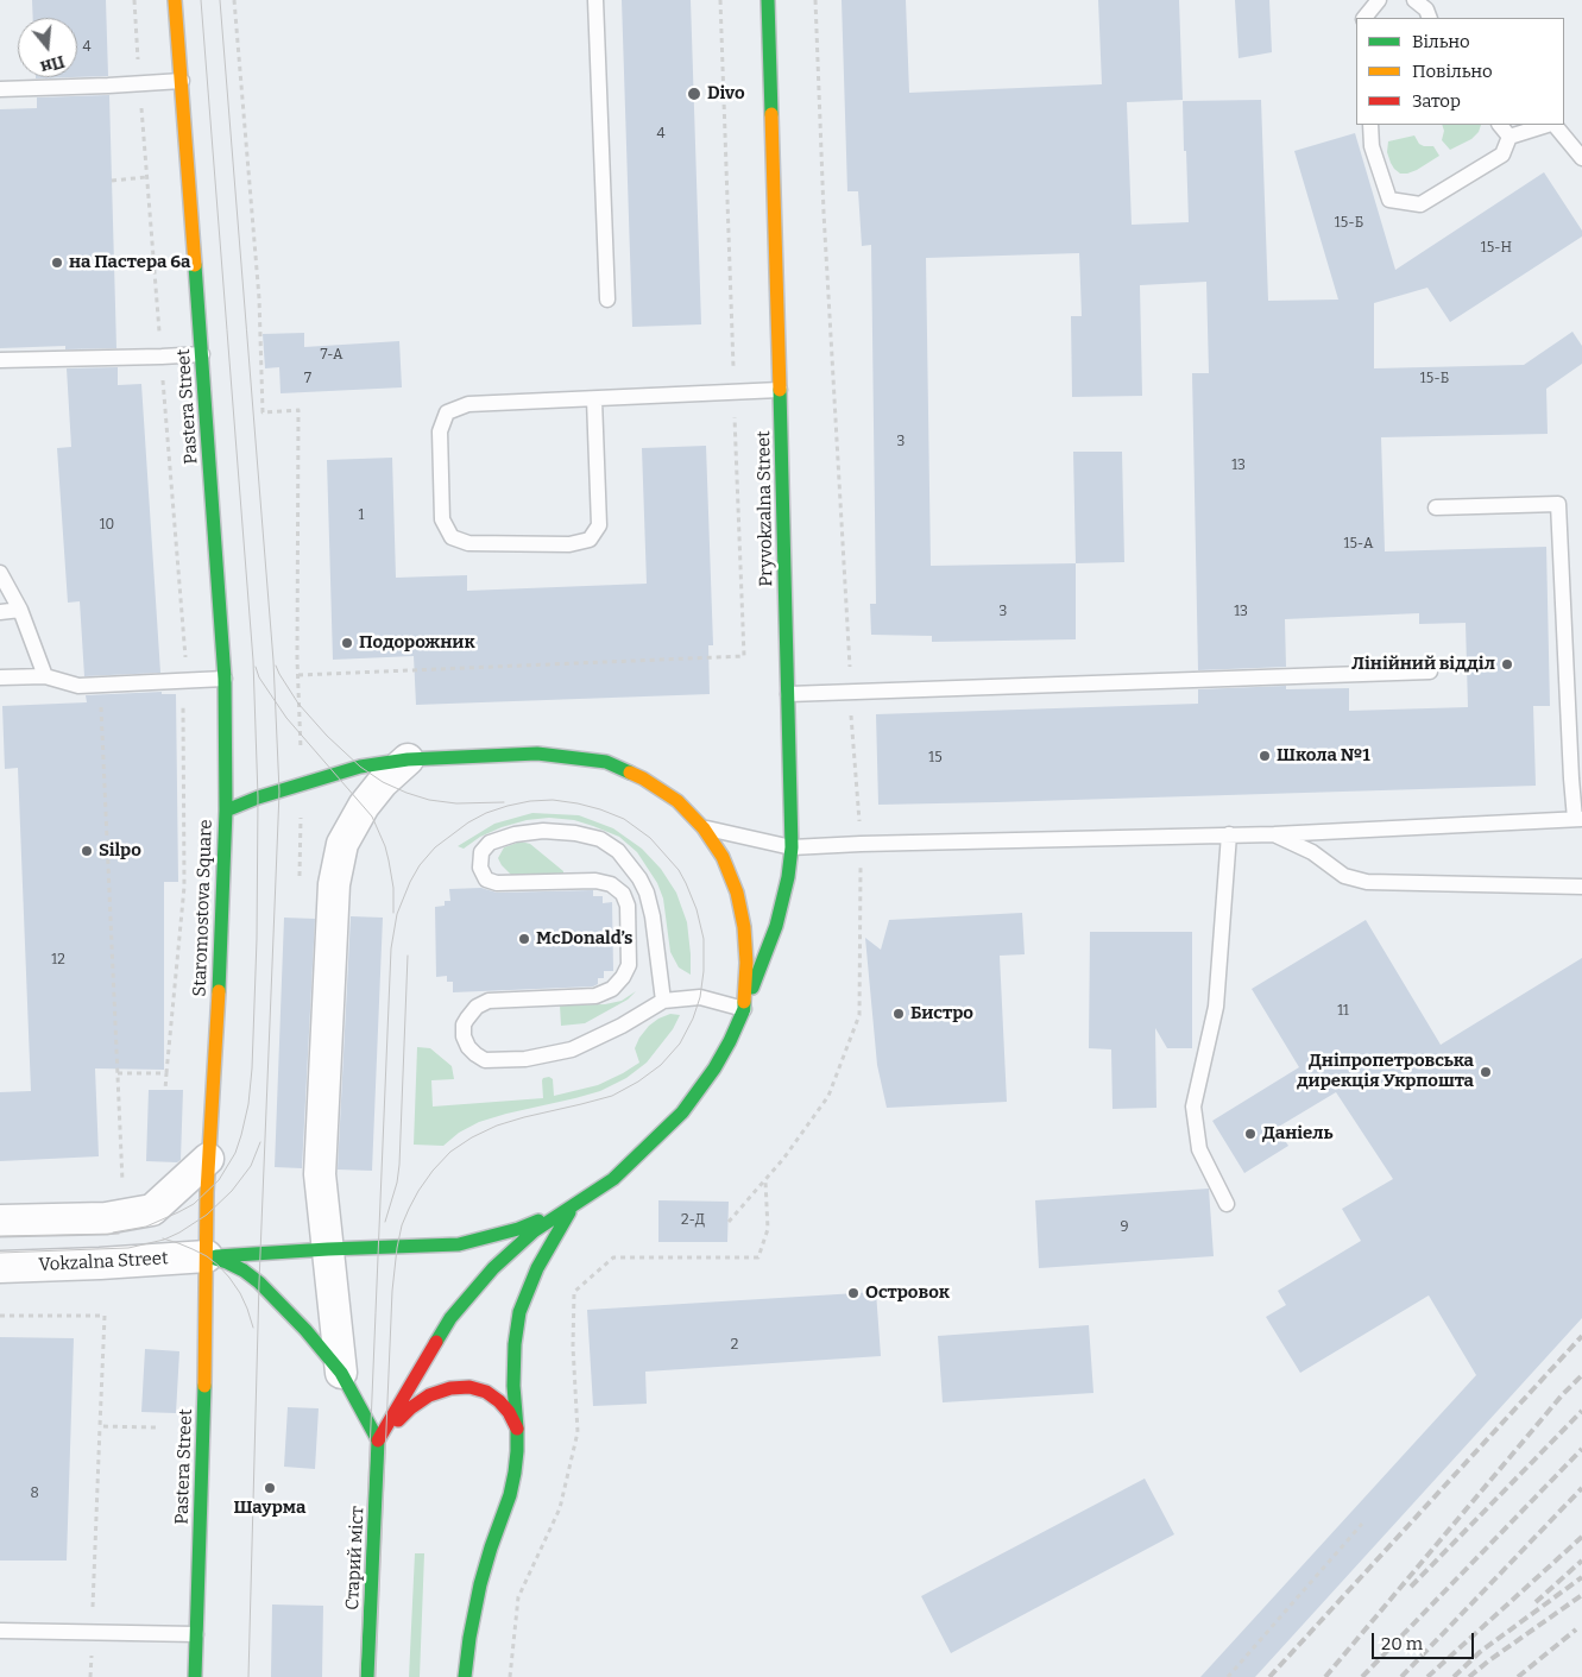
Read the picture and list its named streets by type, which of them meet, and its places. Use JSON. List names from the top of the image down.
{
  "streets": {
    "main road": [
      "Pastera Street",
      "Pryvokzalna Street",
      "Staromostova Square",
      "Старий міст"
    ],
    "street": ["Vokzalna Street"]
  },
  "crossings": [
    ["Pastera Street", "Staromostova Square"],
    ["Pastera Street", "Vokzalna Street"],
    ["Pryvokzalna Street", "Staromostova Square"],
    ["Staromostova Square", "Vokzalna Street"],
    ["Staromostova Square", "Старий міст"]
  ],
  "places": [
    "Divo",
    "на Пастера 6а",
    "Подорожник",
    "Лінійний відділ",
    "Школа №1",
    "Silpo",
    "McDonald’s",
    "Бистро",
    "Дніпропетровська дирекція Укрпошта",
    "Даніель",
    "Островок",
    "Шаурма"
  ],
  "house_numbers": [
    "4",
    "4",
    "15-Б",
    "15-Н",
    "7-А",
    "7",
    "15-Б",
    "3",
    "13",
    "1",
    "10",
    "15-А",
    "3",
    "13",
    "15",
    "12",
    "11",
    "2-Д",
    "9",
    "2",
    "8"
  ],
  "legend": ["Вільно", "Повільно", "Затор"],
  "scale_bar": "20 m",
  "north": "bottom"
}
